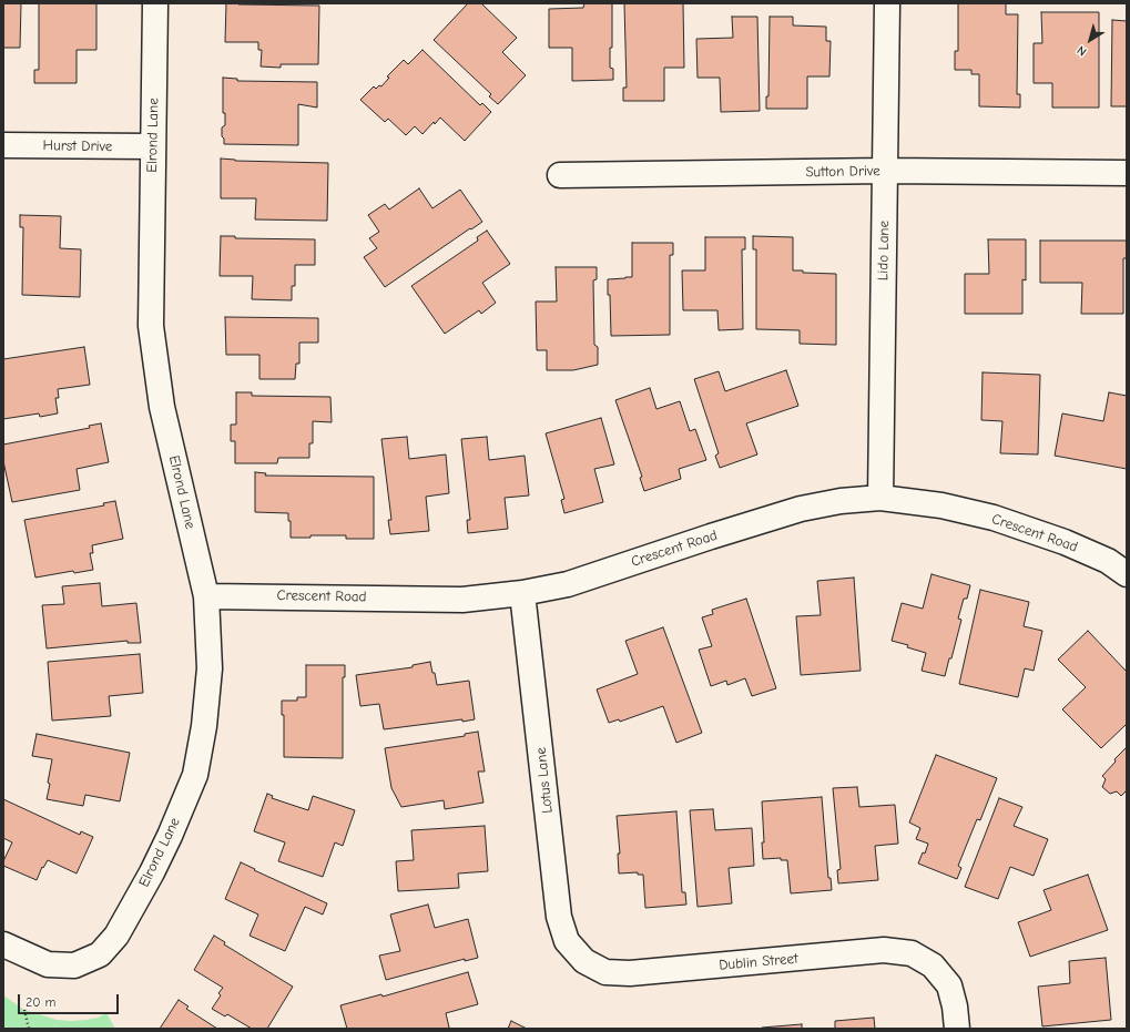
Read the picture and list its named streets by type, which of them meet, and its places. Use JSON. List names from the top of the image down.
{
  "streets": {
    "street": [
      "Elrond Lane",
      "Hurst Drive",
      "Sutton Drive",
      "Lido Lane",
      "Crescent Road",
      "Lotus Lane",
      "Dublin Street"
    ]
  },
  "crossings": [
    ["Elrond Lane", "Hurst Drive"],
    ["Elrond Lane", "Crescent Road"],
    ["Sutton Drive", "Lido Lane"],
    ["Lido Lane", "Crescent Road"],
    ["Crescent Road", "Lotus Lane"],
    ["Lotus Lane", "Dublin Street"]
  ],
  "scale_bar": "20 m",
  "north": "bottom left"
}
